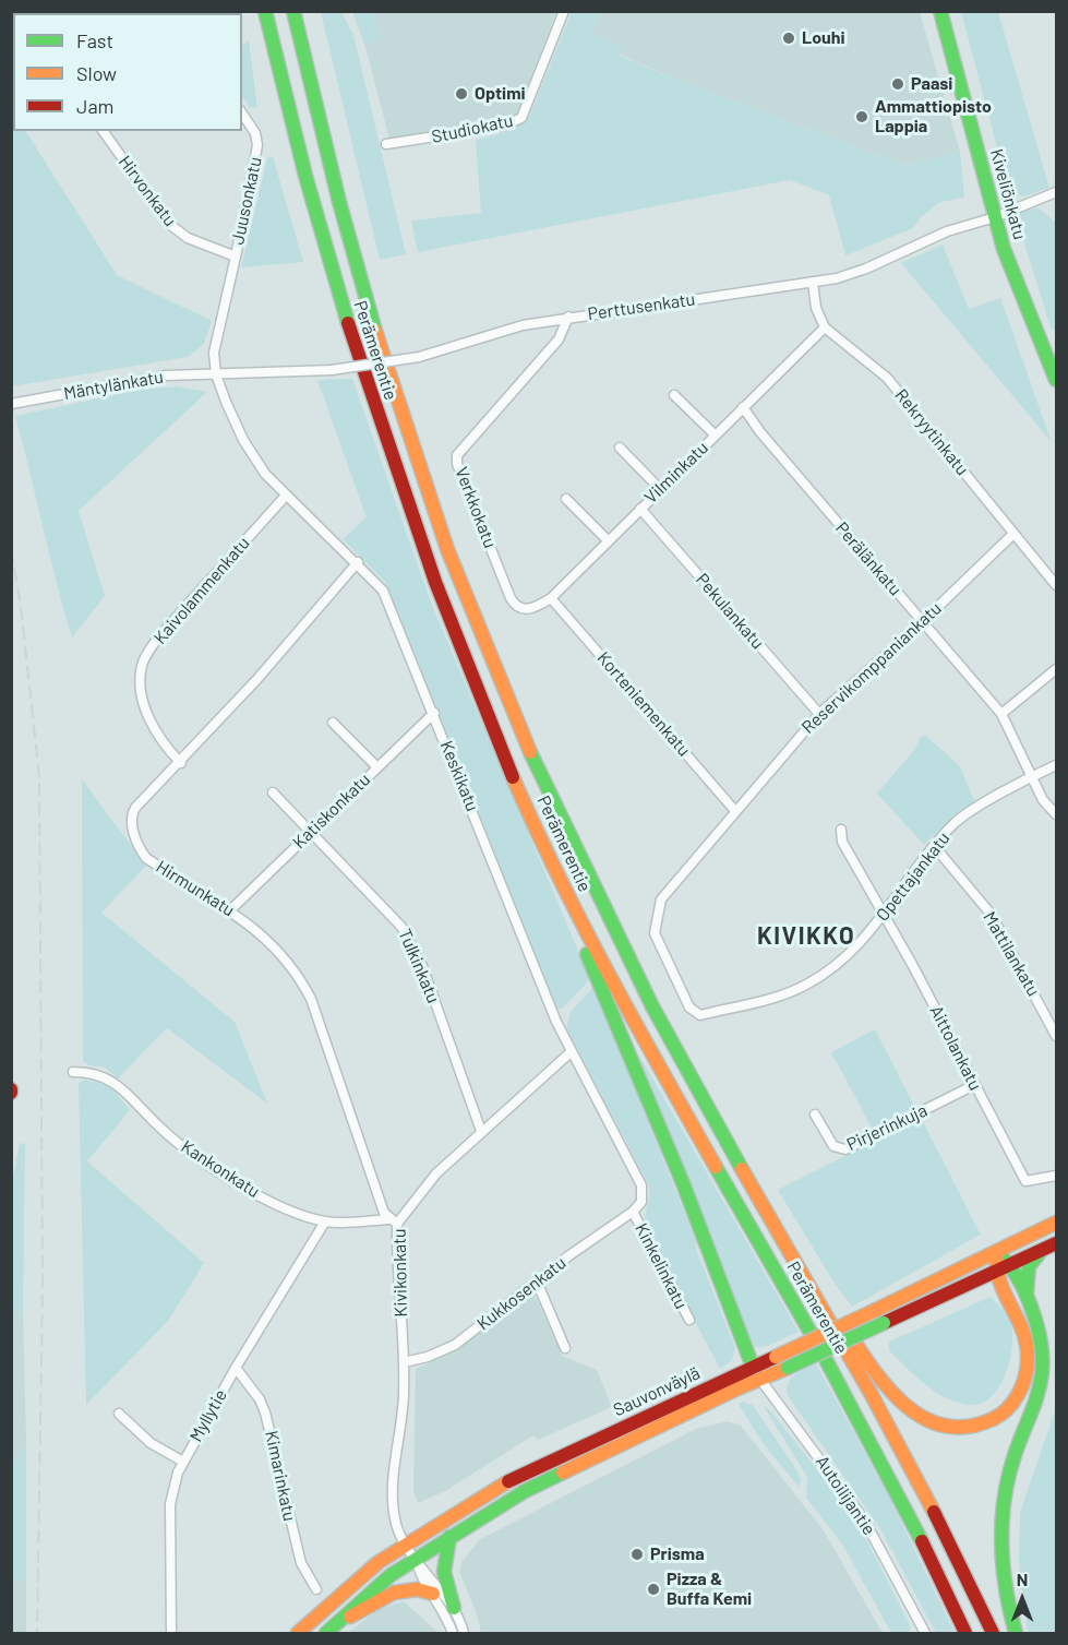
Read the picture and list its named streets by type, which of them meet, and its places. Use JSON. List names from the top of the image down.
{
  "streets": {
    "main road": ["Kiveliönkatu", "Perämerentie", "Sauvonväylä"],
    "street": [
      "Studiokatu",
      "Hirvonkatu",
      "Juusonkatu",
      "Perttusenkatu",
      "Mäntylänkatu",
      "Rekryytinkatu",
      "Vilminkatu",
      "Verkkokatu",
      "Perälänkatu",
      "Kaivolammenkatu",
      "Pekulankatu",
      "Reservikomppaniankatu",
      "Korteniemenkatu",
      "Keskikatu",
      "Katiskonkatu",
      "Opettajankatu",
      "Hirmunkatu",
      "Mattilankatu",
      "Tulkinkatu",
      "Aittolankatu",
      "Pirjerinkuja",
      "Kankonkatu",
      "Kinkelinkatu",
      "Kivikonkatu",
      "Kukkosenkatu",
      "Myllytie",
      "Kimarinkatu",
      "Autoilijantie"
    ]
  },
  "crossings": [
    ["Hirvonkatu", "Juusonkatu"],
    ["Kiveliönkatu", "Perttusenkatu"],
    ["Perttusenkatu", "Mäntylänkatu"],
    ["Perttusenkatu", "Verkkokatu"],
    ["Perttusenkatu", "Keskikatu"],
    ["Mäntylänkatu", "Keskikatu"],
    ["Rekryytinkatu", "Vilminkatu"],
    ["Rekryytinkatu", "Reservikomppaniankatu"],
    ["Vilminkatu", "Verkkokatu"],
    ["Vilminkatu", "Perälänkatu"],
    ["Vilminkatu", "Pekulankatu"],
    ["Vilminkatu", "Korteniemenkatu"],
    ["Perälänkatu", "Reservikomppaniankatu"],
    ["Perälänkatu", "Opettajankatu"],
    ["Kaivolammenkatu", "Keskikatu"],
    ["Kaivolammenkatu", "Hirmunkatu"],
    ["Pekulankatu", "Reservikomppaniankatu"],
    ["Reservikomppaniankatu", "Korteniemenkatu"],
    ["Reservikomppaniankatu", "Opettajankatu"],
    ["Keskikatu", "Katiskonkatu"],
    ["Keskikatu", "Hirmunkatu"],
    ["Keskikatu", "Kinkelinkatu"],
    ["Keskikatu", "Kivikonkatu"],
    ["Keskikatu", "Kukkosenkatu"],
    ["Katiskonkatu", "Hirmunkatu"],
    ["Katiskonkatu", "Tulkinkatu"],
    ["Opettajankatu", "Mattilankatu"],
    ["Opettajankatu", "Aittolankatu"],
    ["Hirmunkatu", "Kankonkatu"],
    ["Hirmunkatu", "Kivikonkatu"],
    ["Tulkinkatu", "Kivikonkatu"],
    ["Aittolankatu", "Pirjerinkuja"],
    ["Kankonkatu", "Kivikonkatu"],
    ["Kankonkatu", "Myllytie"],
    ["Kinkelinkatu", "Kukkosenkatu"],
    ["Kivikonkatu", "Kukkosenkatu"],
    ["Kivikonkatu", "Sauvonväylä"],
    ["Sauvonväylä", "Autoilijantie"],
    ["Myllytie", "Kimarinkatu"]
  ],
  "districts": ["KIVIKKO"],
  "places": [
    "Louhi",
    "Paasi",
    "Optimi",
    "Ammattiopisto Lappia",
    "Prisma",
    "Pizza & Buffa Kemi"
  ],
  "legend": ["Fast", "Slow", "Jam"],
  "north": "top"
}
